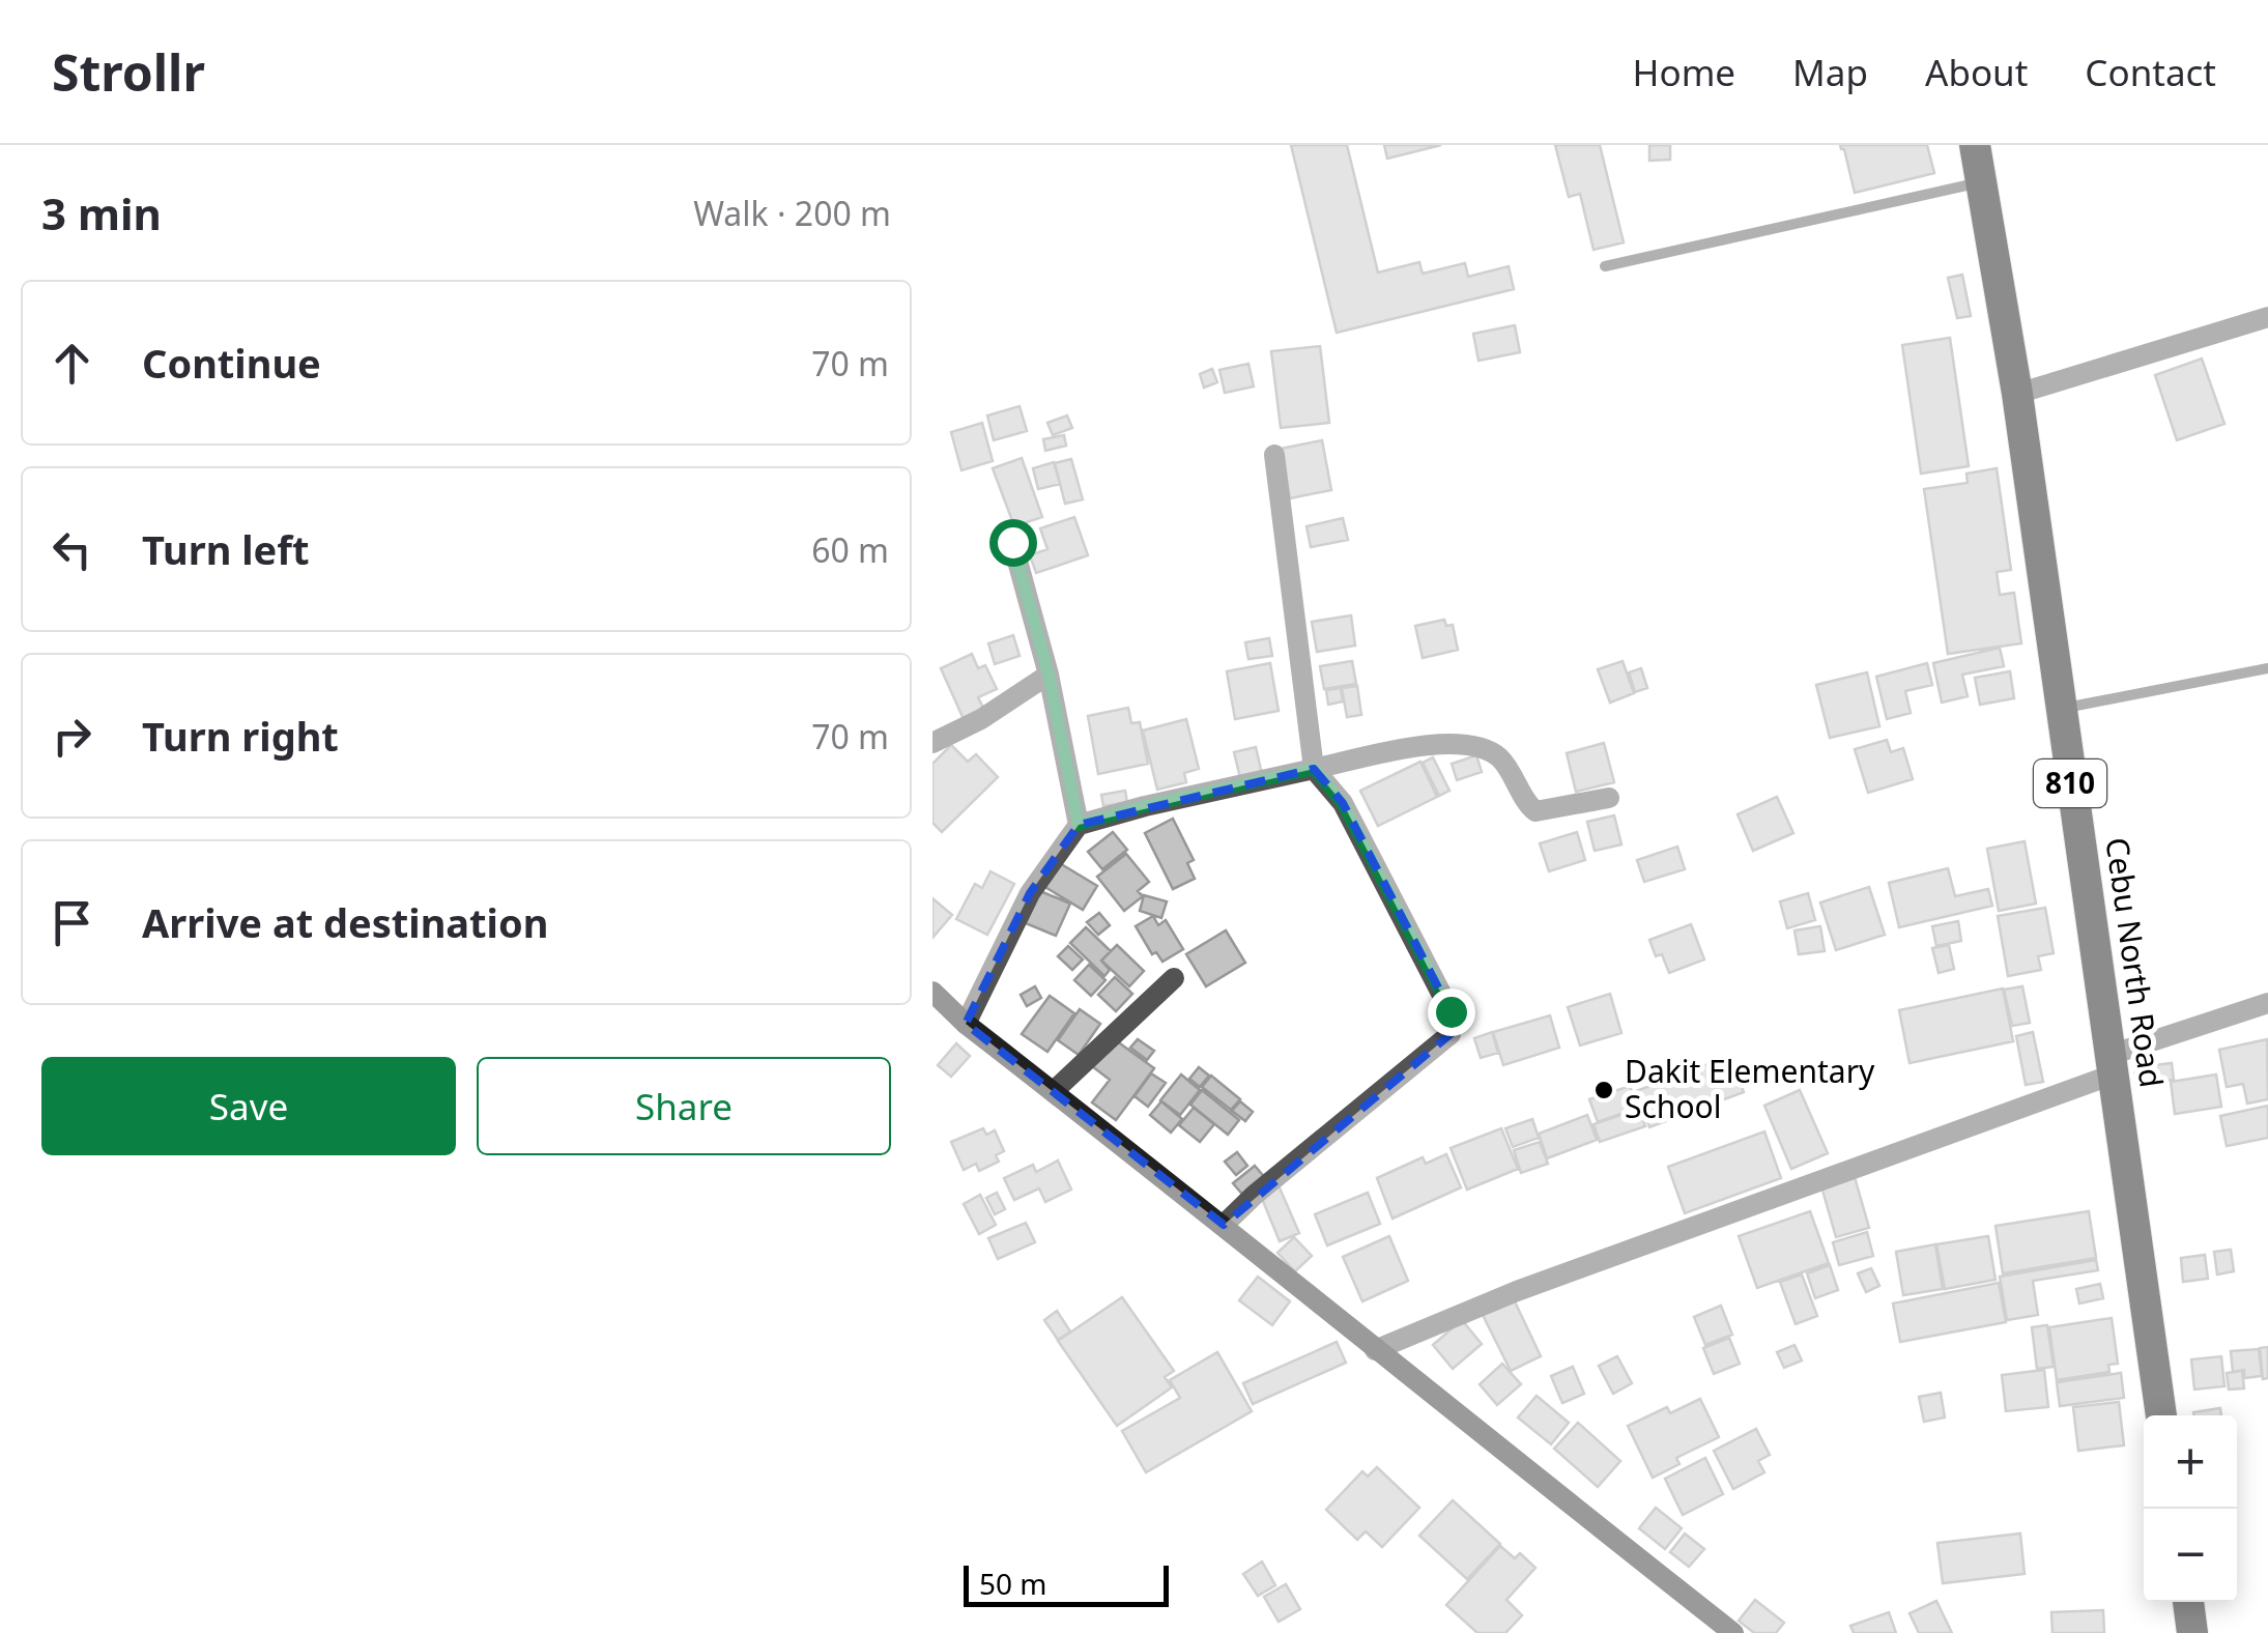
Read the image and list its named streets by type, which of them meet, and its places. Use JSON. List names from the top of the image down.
{
  "streets": {
    "highway": ["810", "Cebu North Road"]
  },
  "places": ["Dakit Elementary School"],
  "scale_bar": "50 m",
  "page": {
    "header": "Strollr",
    "nav": [
      "Home",
      "Map",
      "About",
      "Contact"
    ],
    "heading": ["3 min", "Walk · 200 m"],
    "list": [
      ["Continue", "70 m"],
      ["Turn left", "60 m"],
      ["Turn right", "70 m"],
      "Arrive at destination"
    ],
    "buttons": ["Save", "Share"],
    "map_buttons": ["+", "−"],
    "scale": "50 m"
  }
}
